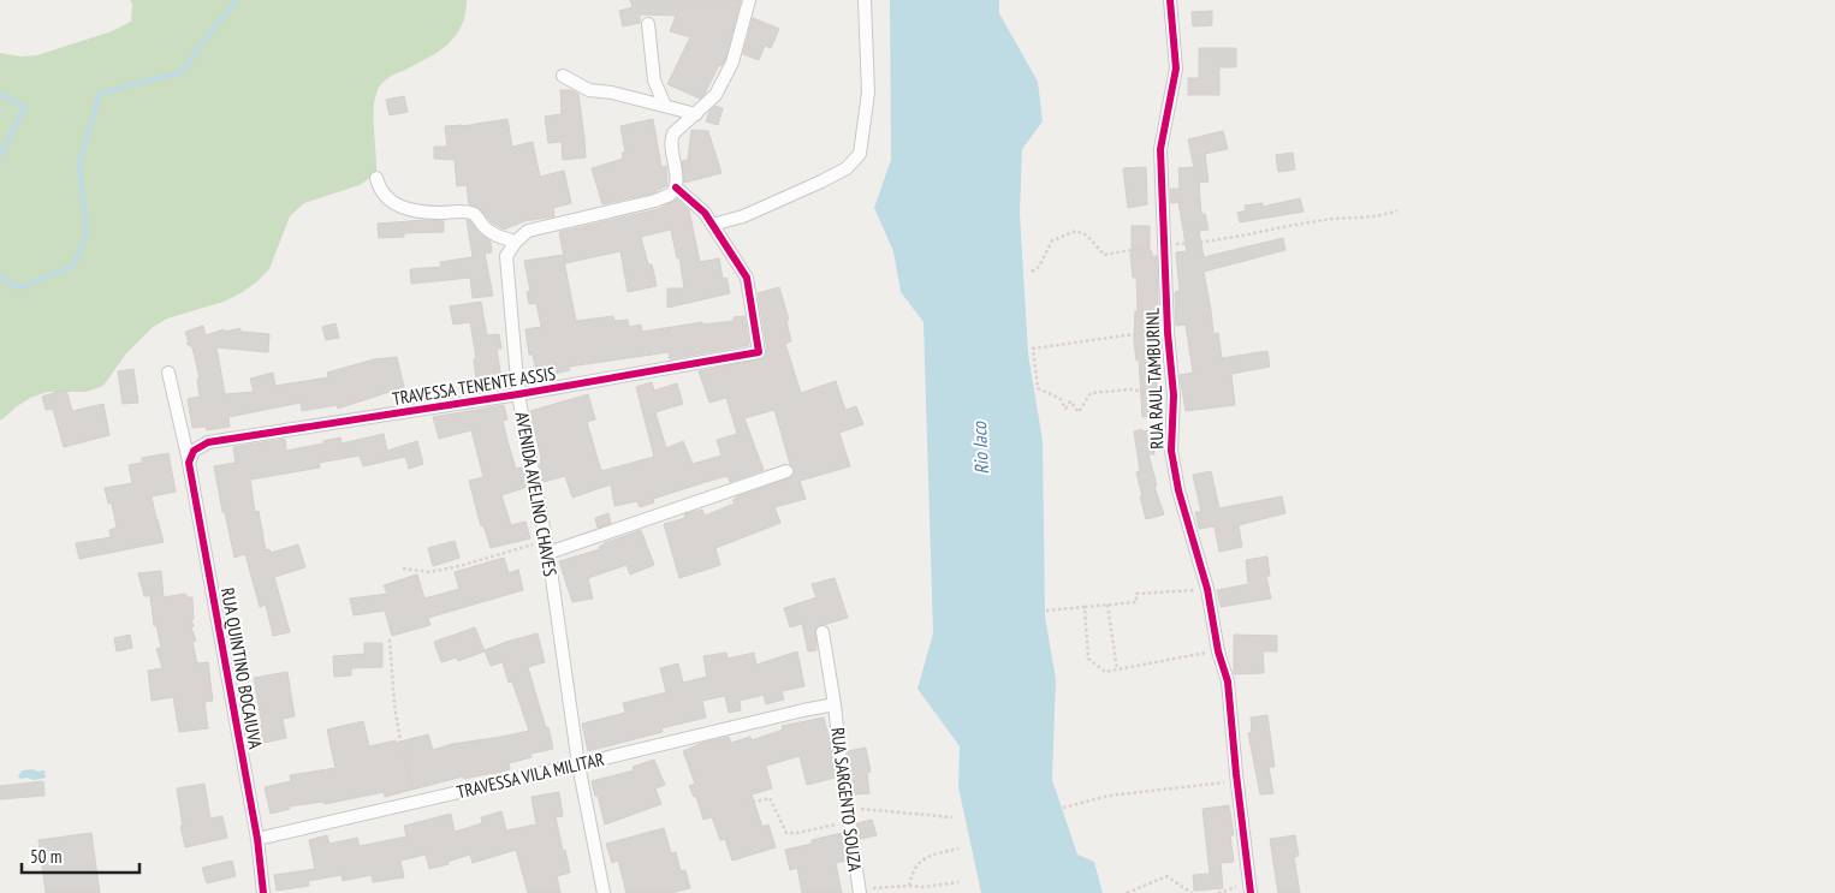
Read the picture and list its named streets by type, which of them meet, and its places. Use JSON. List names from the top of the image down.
{
  "streets": {
    "street": [
      "RUA RAUL TAMBURINL",
      "TRAVESSA TENENTE ASSIS",
      "AVENIDA AVELINO CHAVES",
      "RUA QUINTINO BOCAIUVA",
      "TRAVESSA VILA MILITAR",
      "RUA SARGENTO SOUZA"
    ]
  },
  "crossings": [
    ["TRAVESSA TENENTE ASSIS", "AVENIDA AVELINO CHAVES"],
    ["TRAVESSA TENENTE ASSIS", "RUA QUINTINO BOCAIUVA"],
    ["AVENIDA AVELINO CHAVES", "TRAVESSA VILA MILITAR"],
    ["RUA QUINTINO BOCAIUVA", "TRAVESSA VILA MILITAR"],
    ["TRAVESSA VILA MILITAR", "RUA SARGENTO SOUZA"]
  ],
  "water": ["Rio Iaco"],
  "scale_bar": "50 m"
}
